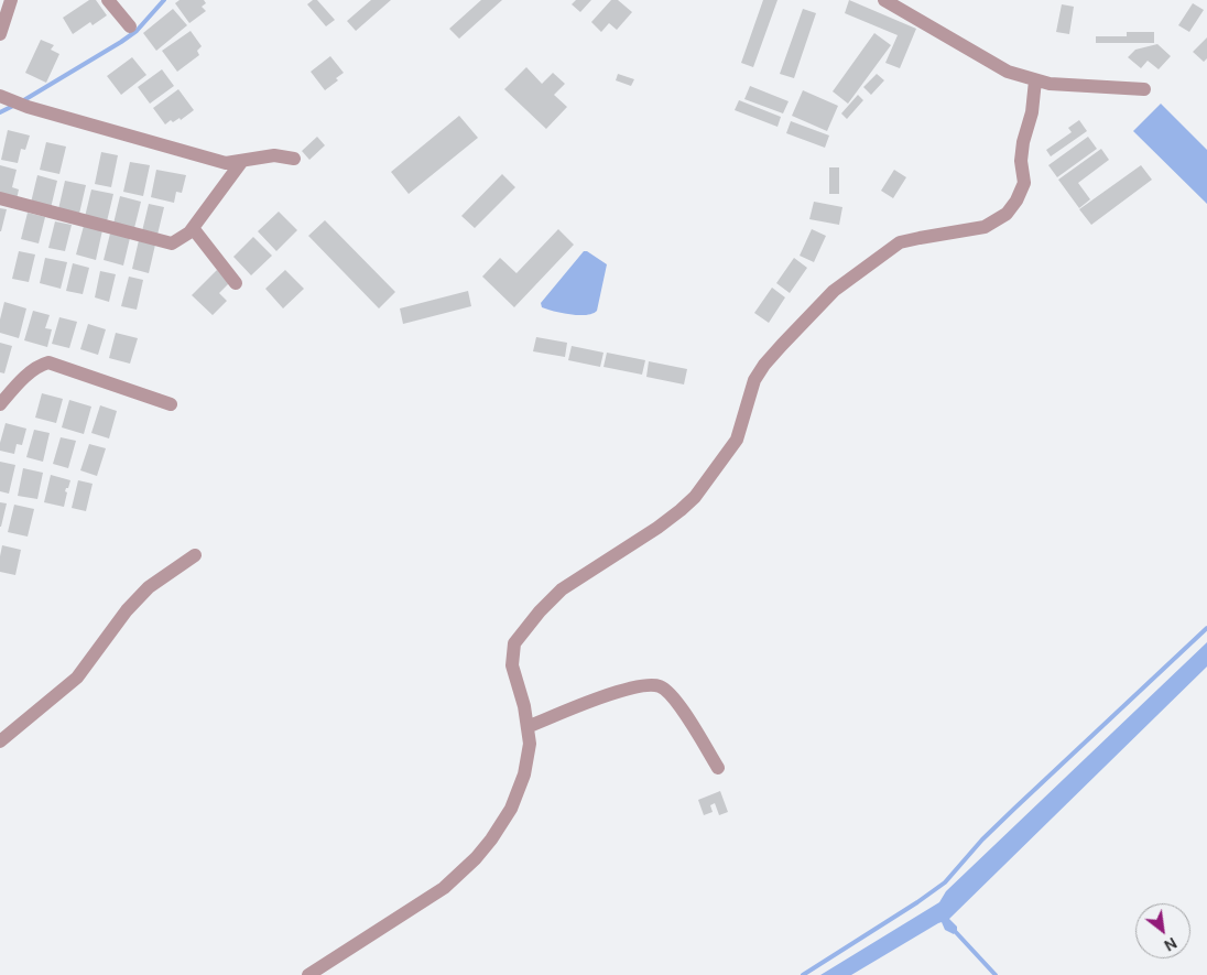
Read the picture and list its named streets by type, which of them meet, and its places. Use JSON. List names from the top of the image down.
{
  "north": "bottom right"
}
